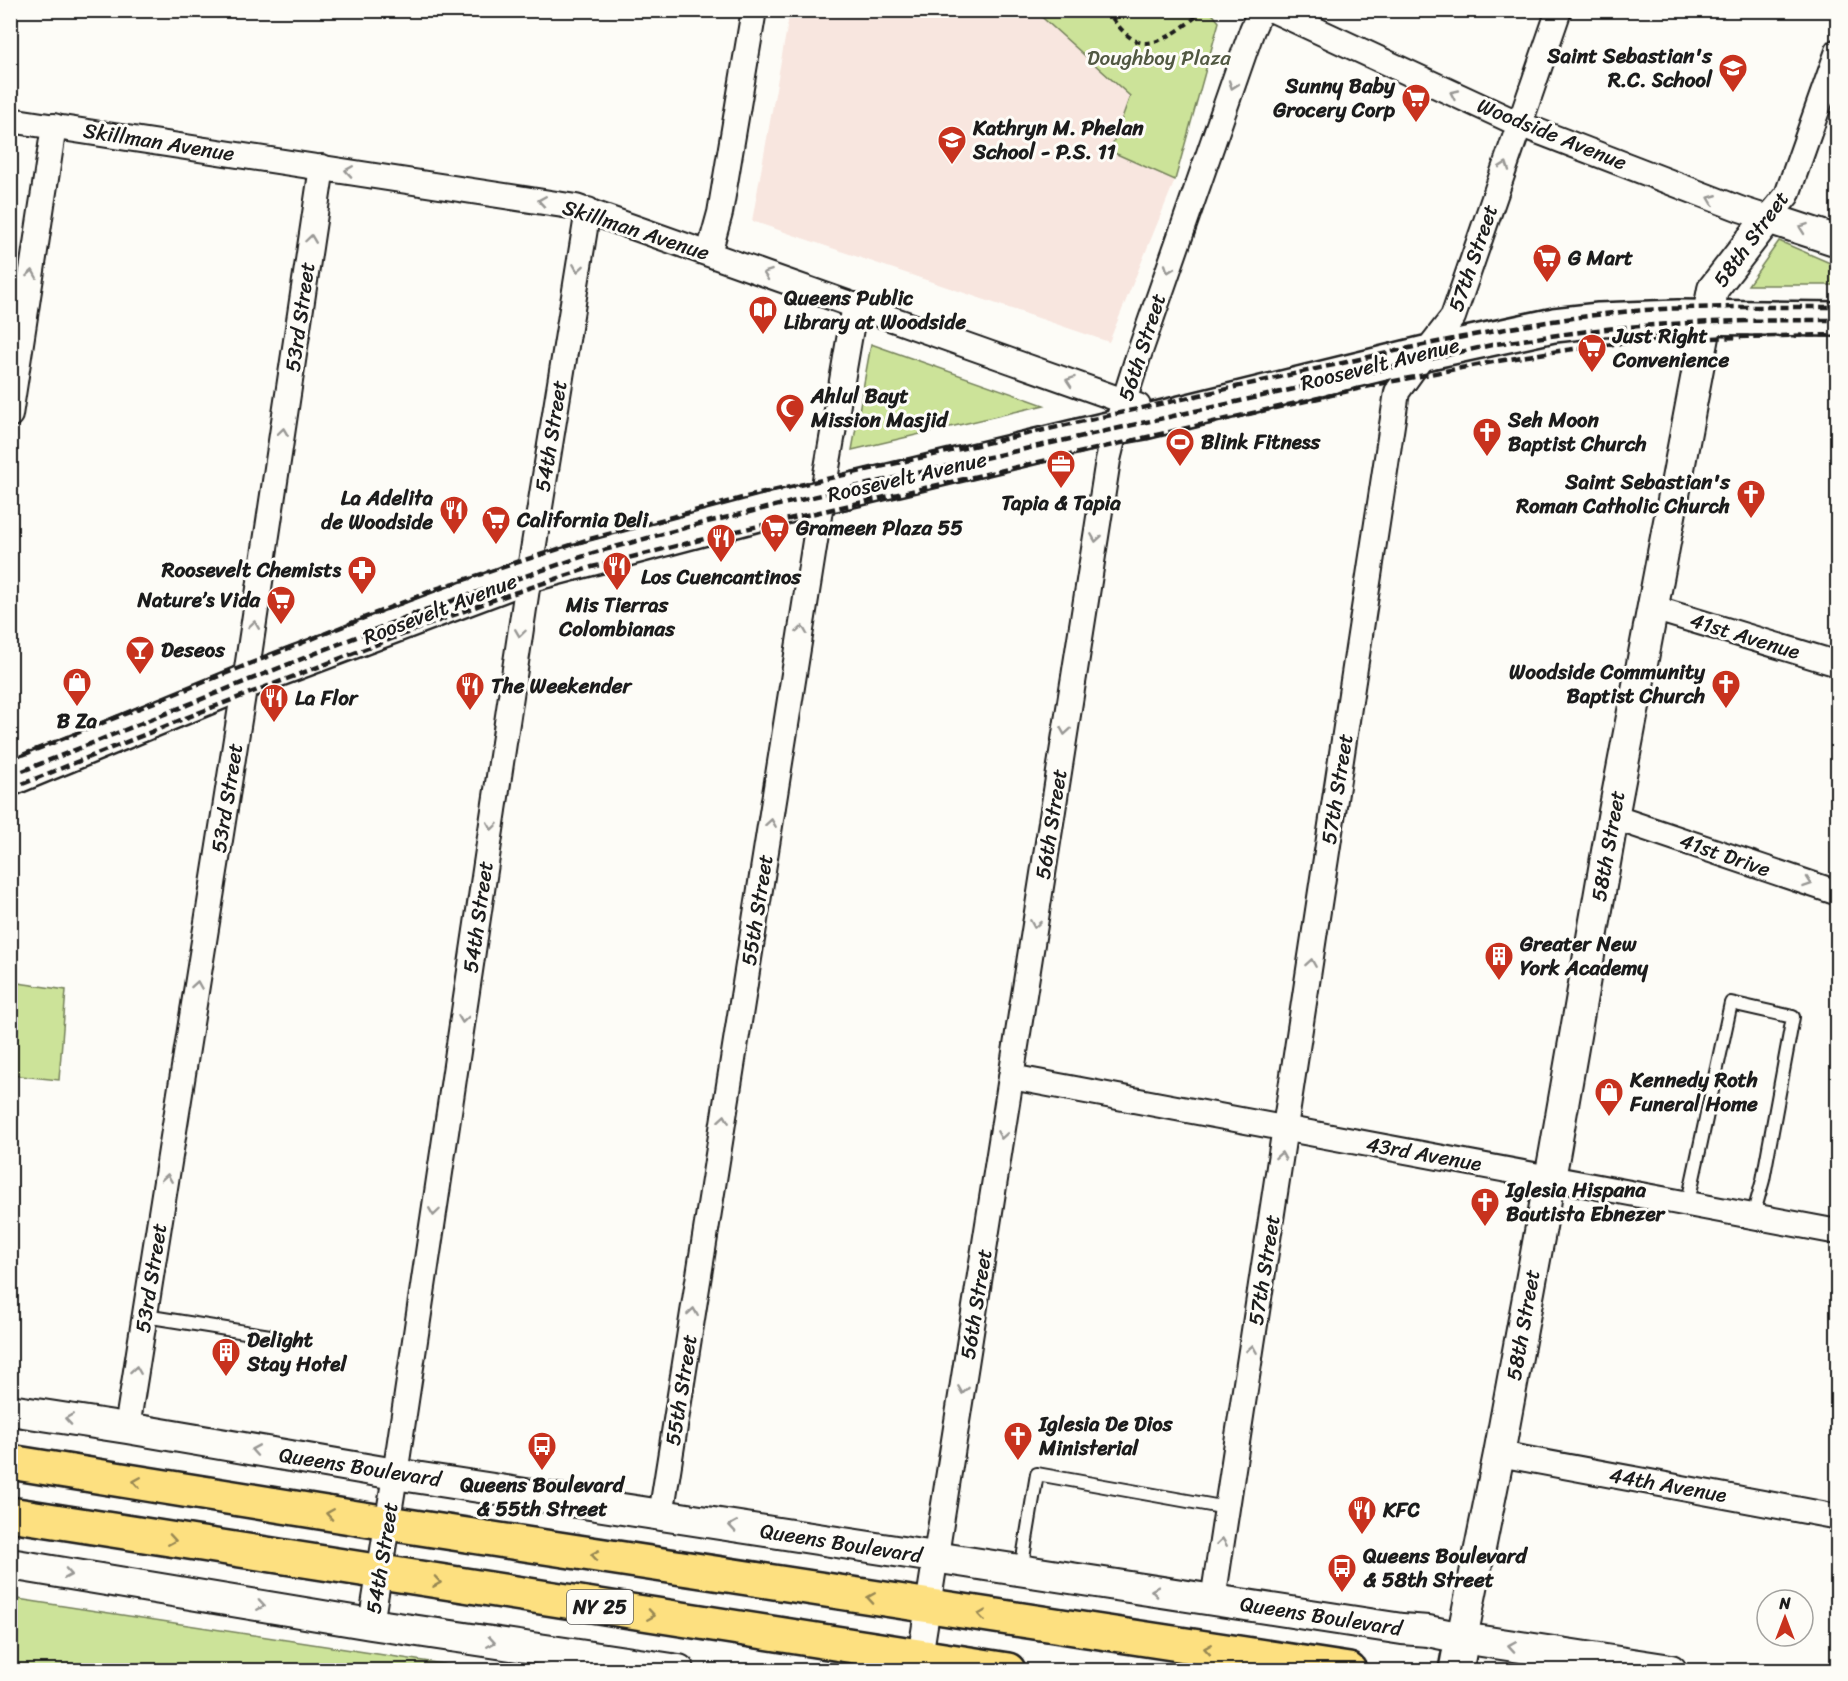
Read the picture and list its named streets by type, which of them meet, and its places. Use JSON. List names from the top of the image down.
{
  "streets": {
    "main road": ["58th Street", "Roosevelt Avenue", "NY 25"],
    "street": [
      "Woodside Avenue",
      "Skillman Avenue",
      "57th Street",
      "53rd Street",
      "56th Street",
      "54th Street",
      "41st Avenue",
      "41st Drive",
      "55th Street",
      "43rd Avenue",
      "Queens Boulevard",
      "44th Avenue"
    ]
  },
  "crossings": [
    ["Woodside Avenue", "58th Street"],
    ["Woodside Avenue", "57th Street"],
    ["Skillman Avenue", "53rd Street"],
    ["Skillman Avenue", "56th Street"],
    ["Skillman Avenue", "Roosevelt Avenue"],
    ["Skillman Avenue", "54th Street"],
    ["Skillman Avenue", "55th Street"],
    ["58th Street", "Roosevelt Avenue"],
    ["58th Street", "41st Avenue"],
    ["58th Street", "41st Drive"],
    ["58th Street", "43rd Avenue"],
    ["58th Street", "Queens Boulevard"],
    ["58th Street", "44th Avenue"],
    ["57th Street", "Roosevelt Avenue"],
    ["57th Street", "43rd Avenue"],
    ["57th Street", "Queens Boulevard"],
    ["53rd Street", "Roosevelt Avenue"],
    ["53rd Street", "Queens Boulevard"],
    ["56th Street", "Roosevelt Avenue"],
    ["56th Street", "43rd Avenue"],
    ["56th Street", "Queens Boulevard"],
    ["56th Street", "NY 25"],
    ["Roosevelt Avenue", "54th Street"],
    ["Roosevelt Avenue", "55th Street"],
    ["54th Street", "Queens Boulevard"],
    ["54th Street", "NY 25"],
    ["55th Street", "Queens Boulevard"]
  ],
  "one_way": [
    "Woodside Avenue",
    "Skillman Avenue",
    "57th Street",
    "53rd Street",
    "56th Street",
    "54th Street",
    "41st Drive",
    "55th Street"
  ],
  "parks": ["Doughboy Plaza"],
  "places": {
    "school or university": ["Saint Sebastian's R.C. School", "Kathryn M. Phelan School - P.S. 11"],
    "supermarket": [
      "Sunny Baby Grocery Corp",
      "G Mart",
      "Just Right Convenience",
      "California Deli",
      "Grameen Plaza 55",
      "Nature’s Vida"
    ],
    "library": ["Queens Public Library at Woodside"],
    "mosque": ["Ahlul Bayt Mission Masjid"],
    "church": [
      "Seh Moon Baptist Church",
      "Saint Sebastian's Roman Catholic Church",
      "Woodside Community Baptist Church",
      "Iglesia Hispana Bautista Ebnezer",
      "Iglesia De Dios Ministerial"
    ],
    "sports": ["Blink Fitness"],
    "office": ["Tapia & Tapia"],
    "restaurant": [
      "La Adelita de Woodside",
      "Los Cuencantinos",
      "Mis Tierras Colombianas",
      "The Weekender",
      "La Flor",
      "KFC"
    ],
    "pharmacy": ["Roosevelt Chemists"],
    "bar": ["Deseos"],
    "shop": ["B Za", "Kennedy Roth Funeral Home"],
    "building": ["Greater New York Academy", "Delight Stay Hotel"],
    "bus stop": ["Queens Boulevard & 55th Street", "Queens Boulevard & 58th Street"]
  },
  "north": "top"
}
